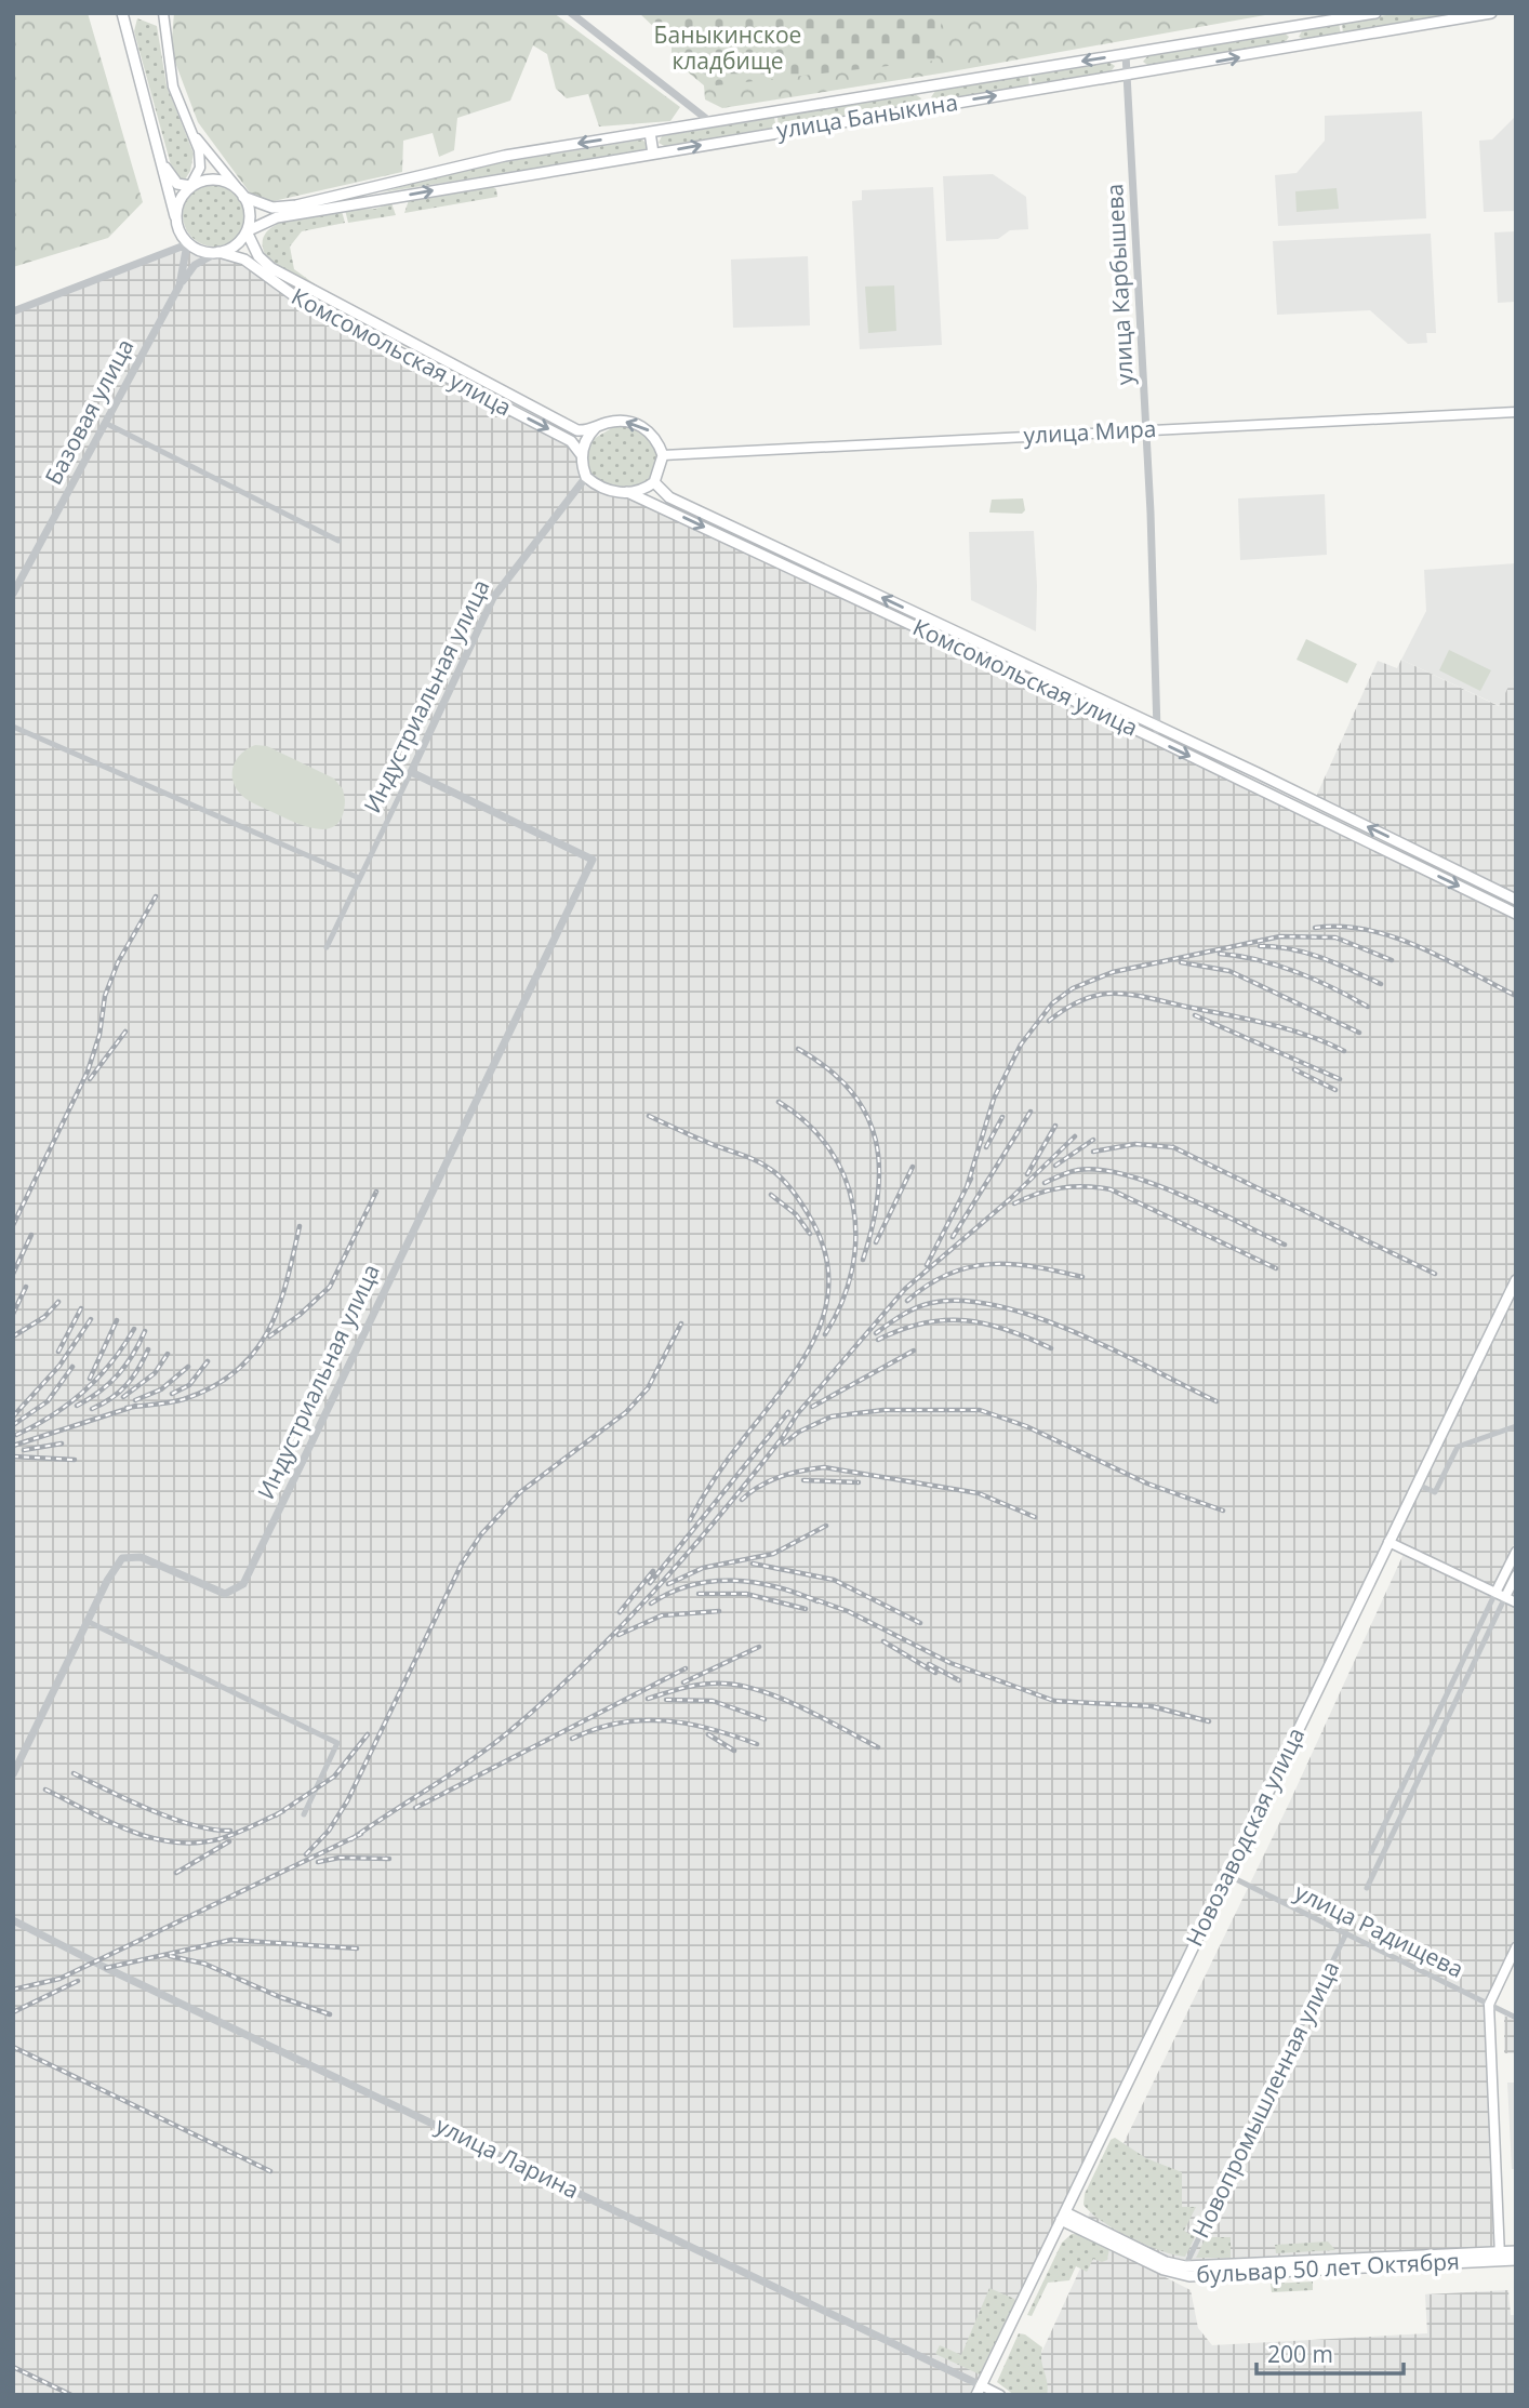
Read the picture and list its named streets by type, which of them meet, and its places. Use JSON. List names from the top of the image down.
{
  "streets": {
    "main road": [
      "улица Баныкина",
      "Комсомольская улица",
      "улица Мира",
      "Новозаводская улица",
      "улица Ларина",
      "бульвар 50 лет Октября"
    ],
    "street": [
      "улица Карбышева",
      "Базовая улица",
      "Индустриальная улица",
      "улица Радищева",
      "Новопромышленная улица"
    ]
  },
  "crossings": [
    ["улица Баныкина", "улица Карбышева"],
    ["улица Баныкина", "Комсомольская улица"],
    ["улица Баныкина", "Базовая улица"],
    ["улица Карбышева", "Комсомольская улица"],
    ["улица Карбышева", "улица Мира"],
    ["Комсомольская улица", "Базовая улица"],
    ["Комсомольская улица", "улица Мира"],
    ["Комсомольская улица", "Индустриальная улица"],
    ["улица Мира", "Индустриальная улица"],
    ["Новозаводская улица", "улица Радищева"],
    ["Новозаводская улица", "улица Ларина"],
    ["Новозаводская улица", "бульвар 50 лет Октября"],
    ["улица Радищева", "Новопромышленная улица"],
    ["Новопромышленная улица", "бульвар 50 лет Октября"]
  ],
  "parks": ["Баныкинское кладбище"],
  "scale_bar": "200 m"
}
